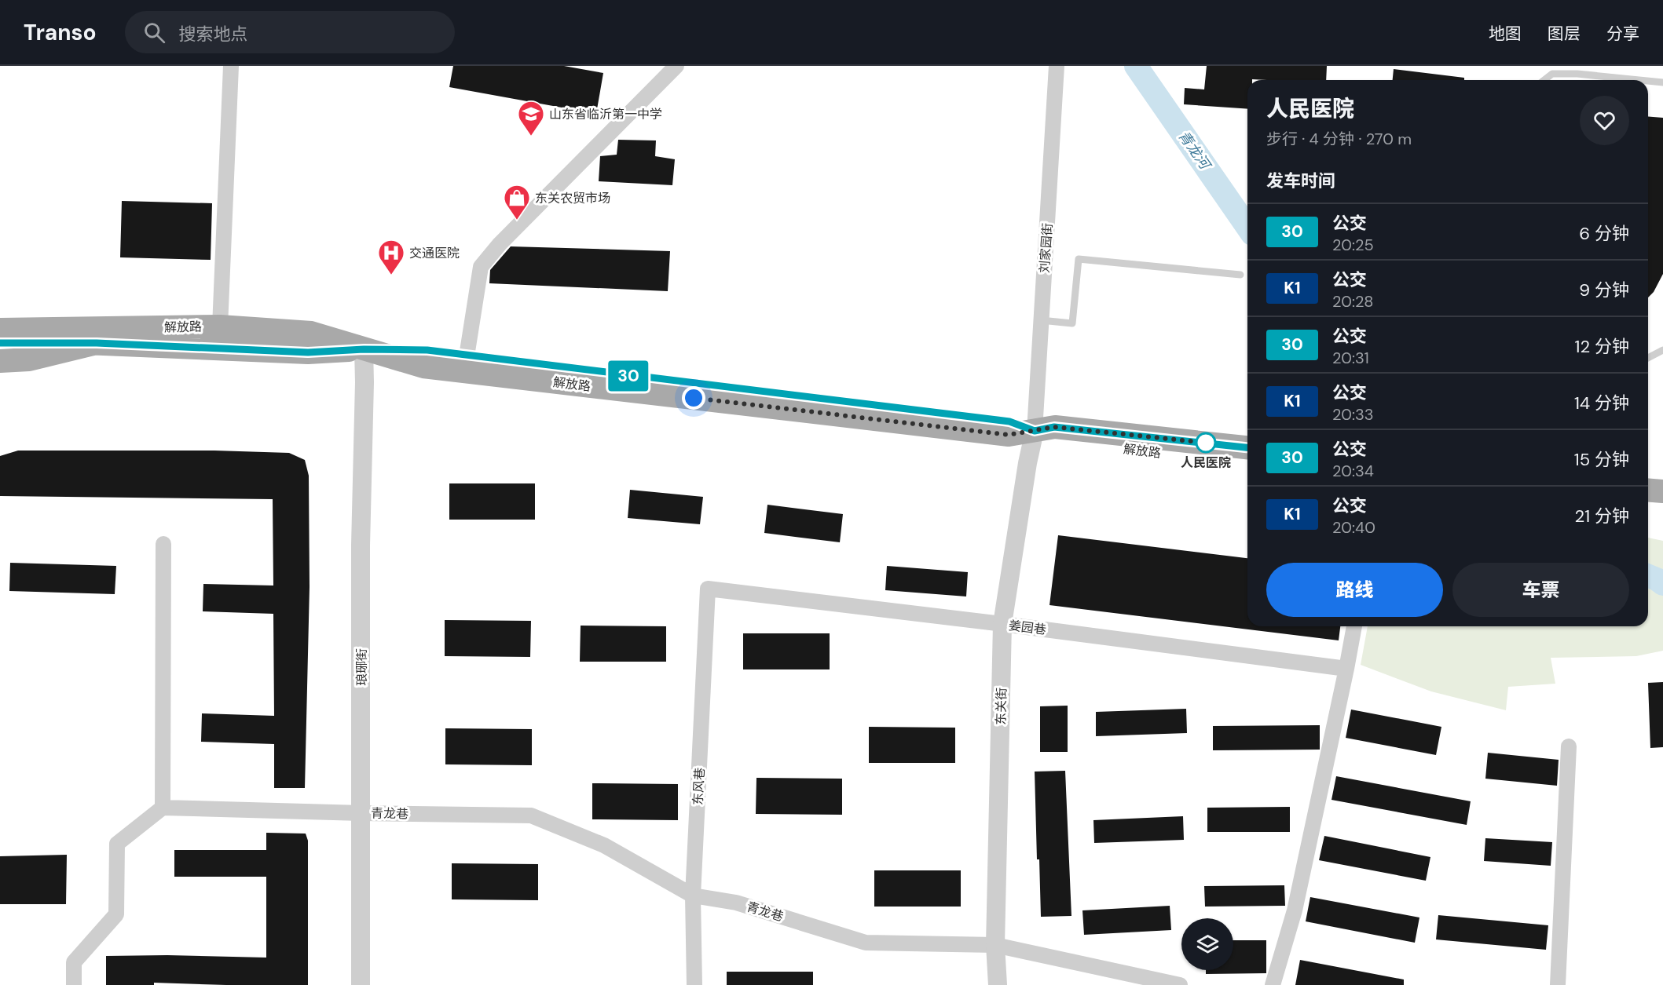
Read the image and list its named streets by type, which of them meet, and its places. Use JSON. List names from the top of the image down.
{
  "streets": {
    "main road": ["解放路"],
    "street": [
      "刘家园街",
      "姜园巷",
      "琅琊街",
      "东关街",
      "东风巷",
      "青龙巷"
    ]
  },
  "crossings": [
    ["刘家园街", "解放路"],
    ["刘家园街", "东关街"],
    ["解放路", "琅琊街"],
    ["解放路", "东关街"],
    ["姜园巷", "东关街"],
    ["姜园巷", "东风巷"],
    ["琅琊街", "青龙巷"],
    ["东关街", "青龙巷"],
    ["东风巷", "青龙巷"]
  ],
  "water": ["青龙河"],
  "places": {
    "school or university": ["山东省临沂第一中学"],
    "shop": ["东关农贸市场"],
    "hospital": ["交通医院"],
    "other": ["人民医院"]
  },
  "lines": ["bus line 30"],
  "page": {
    "header": "Transo",
    "search": "搜索地点",
    "nav": ["地图", "图层", "分享"],
    "on_map": "30",
    "heading": [
      ["人民医院", "步行 · 4 分钟 · 270 m"],
      "发车时间"
    ],
    "list": [
      {
        "mark": "30",
        "name": "公交",
        "note": "20:25",
        "value": "6 分钟"
      },
      {
        "mark": "K1",
        "name": "公交",
        "note": "20:28",
        "value": "9 分钟"
      },
      {
        "mark": "30",
        "name": "公交",
        "note": "20:31",
        "value": "12 分钟"
      },
      {
        "mark": "K1",
        "name": "公交",
        "note": "20:33",
        "value": "14 分钟"
      },
      {
        "mark": "30",
        "name": "公交",
        "note": "20:34",
        "value": "15 分钟"
      },
      {
        "mark": "K1",
        "name": "公交",
        "note": "20:40",
        "value": "21 分钟"
      }
    ],
    "buttons": ["路线", "车票"]
  }
}
